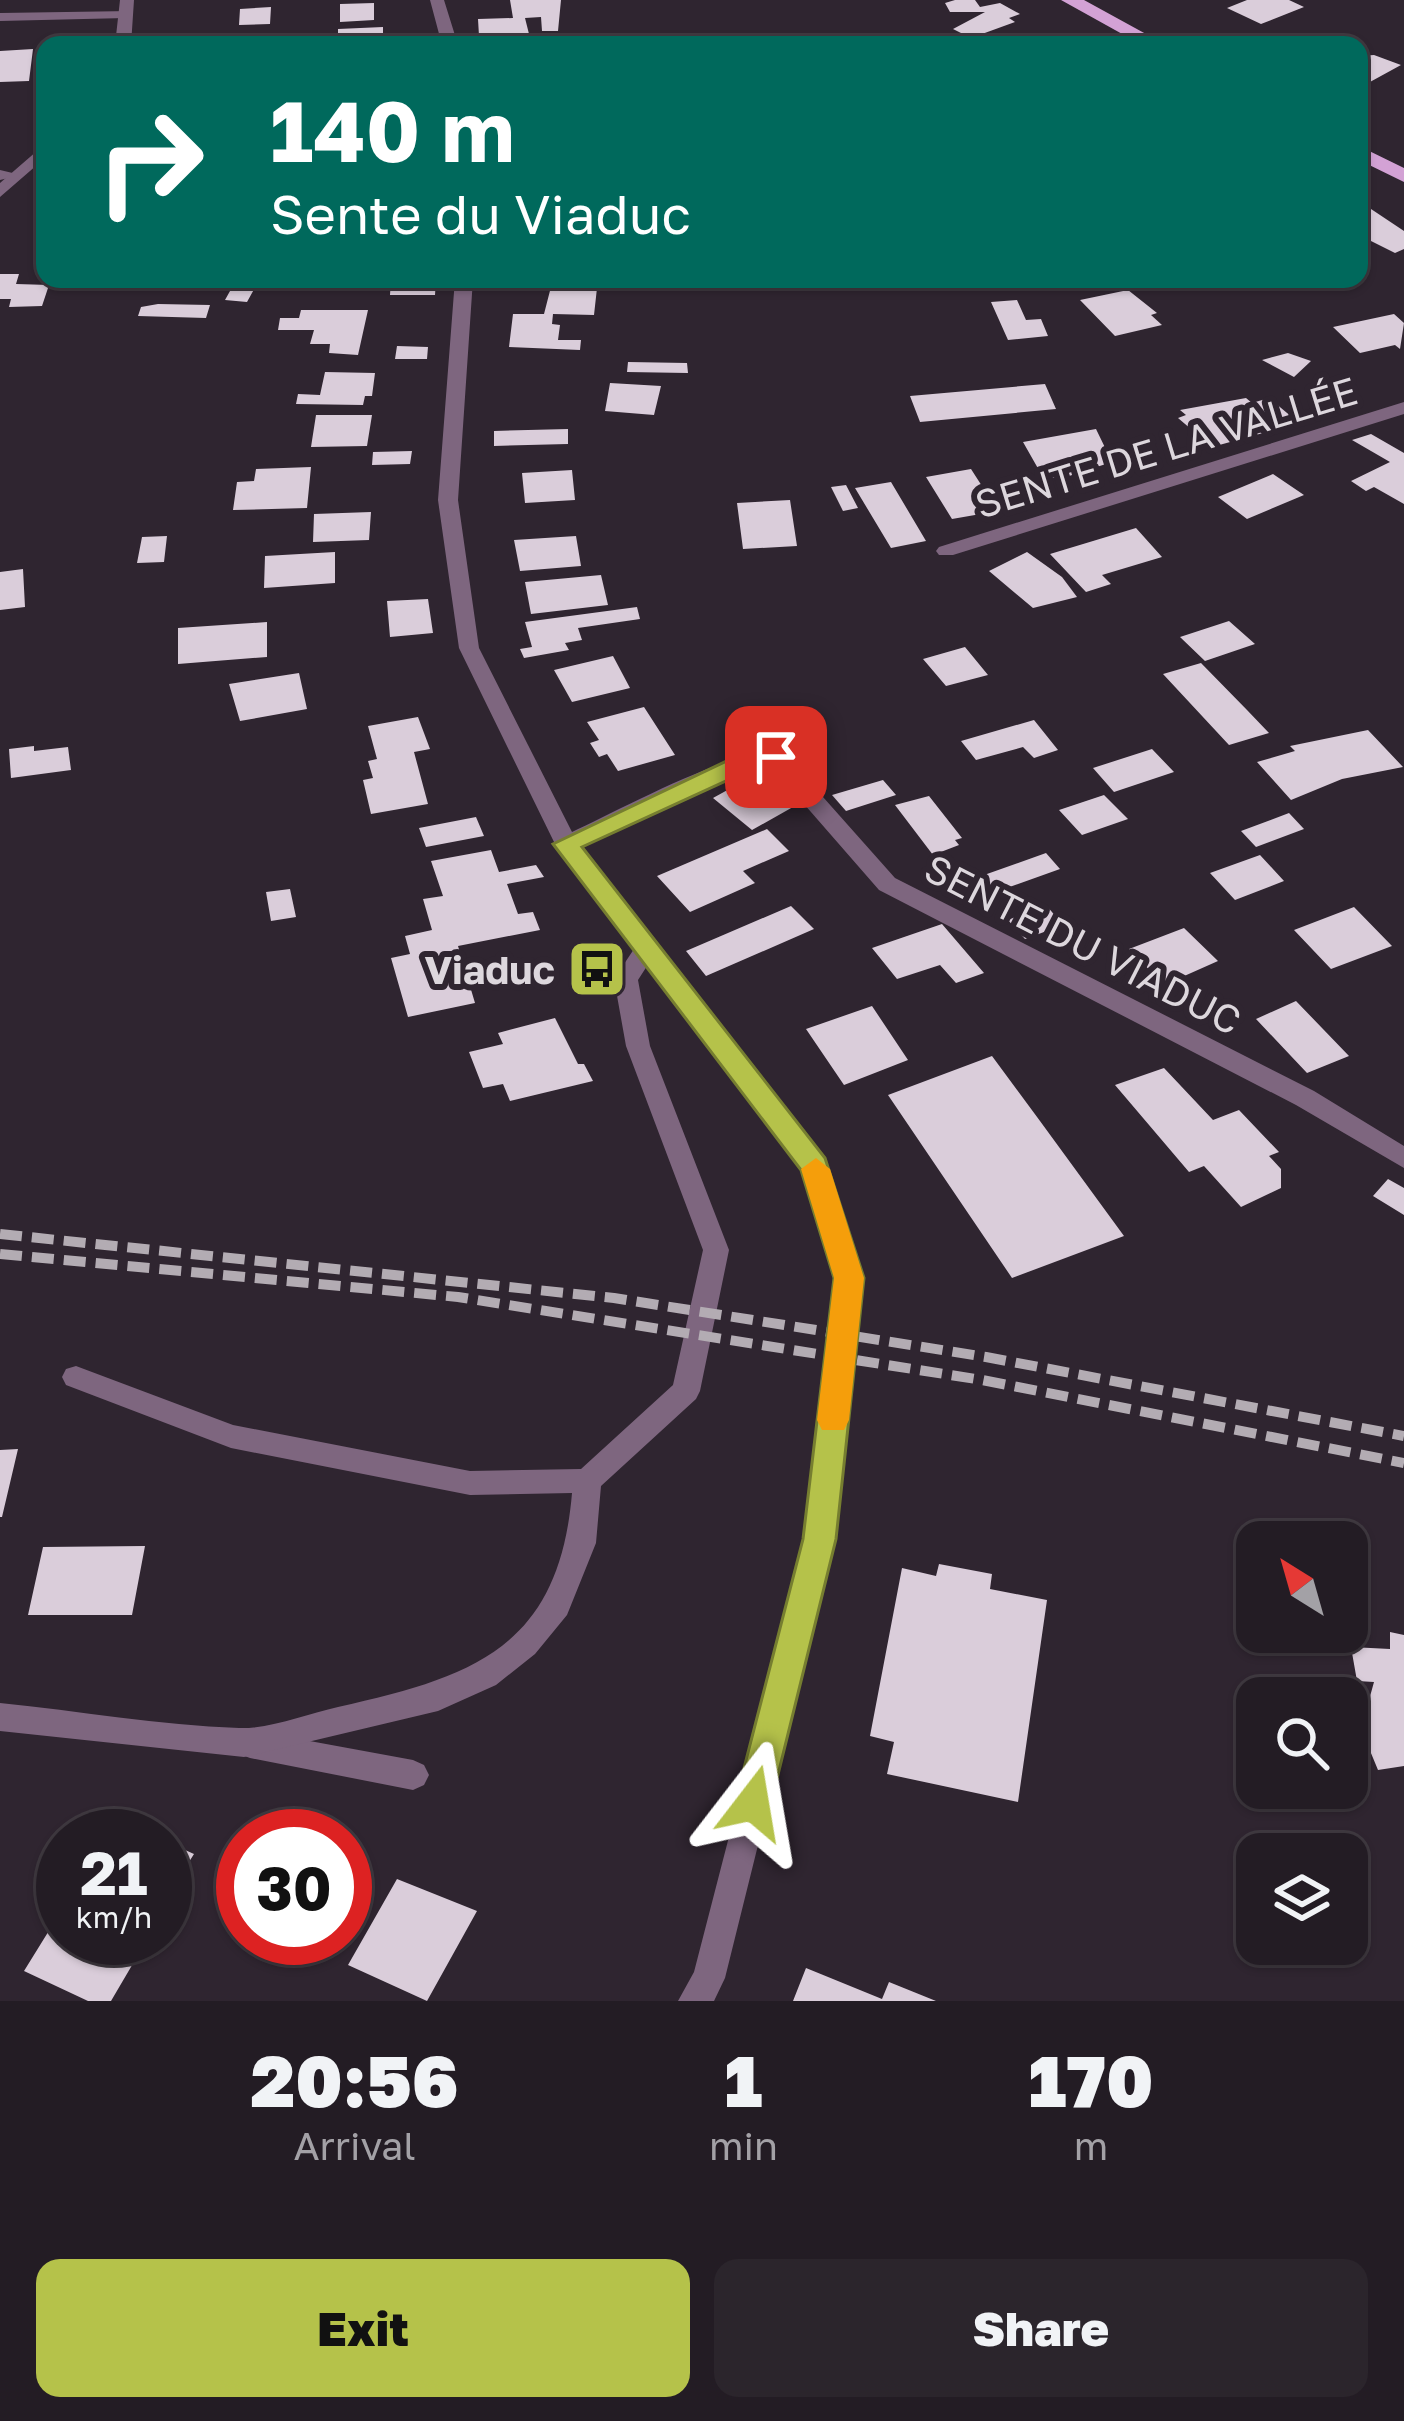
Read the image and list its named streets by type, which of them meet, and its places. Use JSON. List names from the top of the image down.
{
  "streets": {
    "street": ["SENTE DE LA VALLÉE", "SENTE DU VIADUC"]
  },
  "places": {
    "bus stop": ["Viaduc"]
  },
  "north": "top left",
  "page": {
    "turn": ["140 m", "Sente du Viaduc"],
    "speed": "21 km/h",
    "limit": "30",
    "eta": [
      "20:56",
      "Arrival",
      "1",
      "min",
      "170",
      "m"
    ],
    "buttons": ["Exit", "Share"]
  }
}
